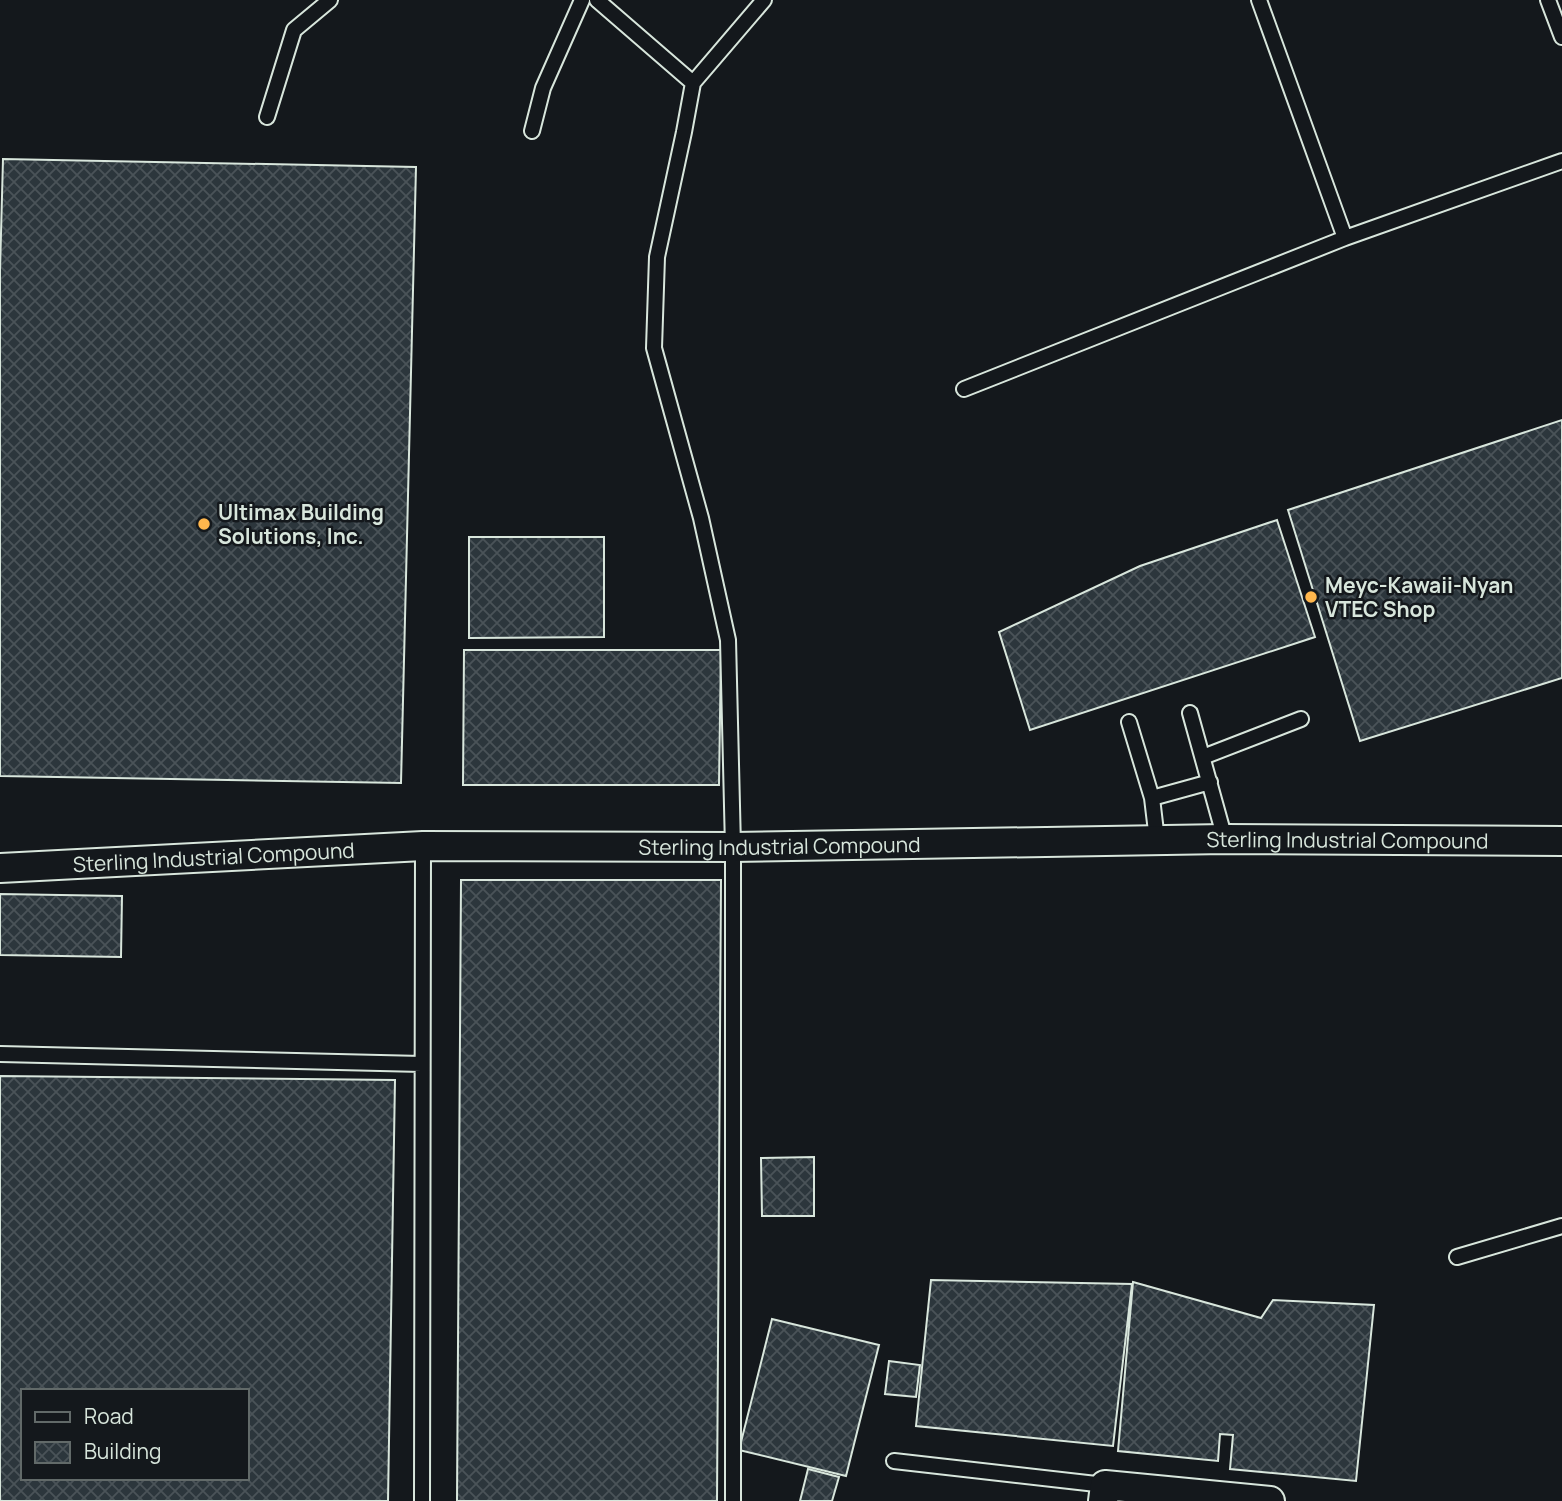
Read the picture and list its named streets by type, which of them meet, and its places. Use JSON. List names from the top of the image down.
{
  "streets": {
    "street": ["Sterling Industrial Compound"]
  },
  "places": ["Ultimax Building Solutions, Inc.", "Meyc-Kawaii-Nyan VTEC Shop"],
  "legend": ["Road", "Building"]
}
